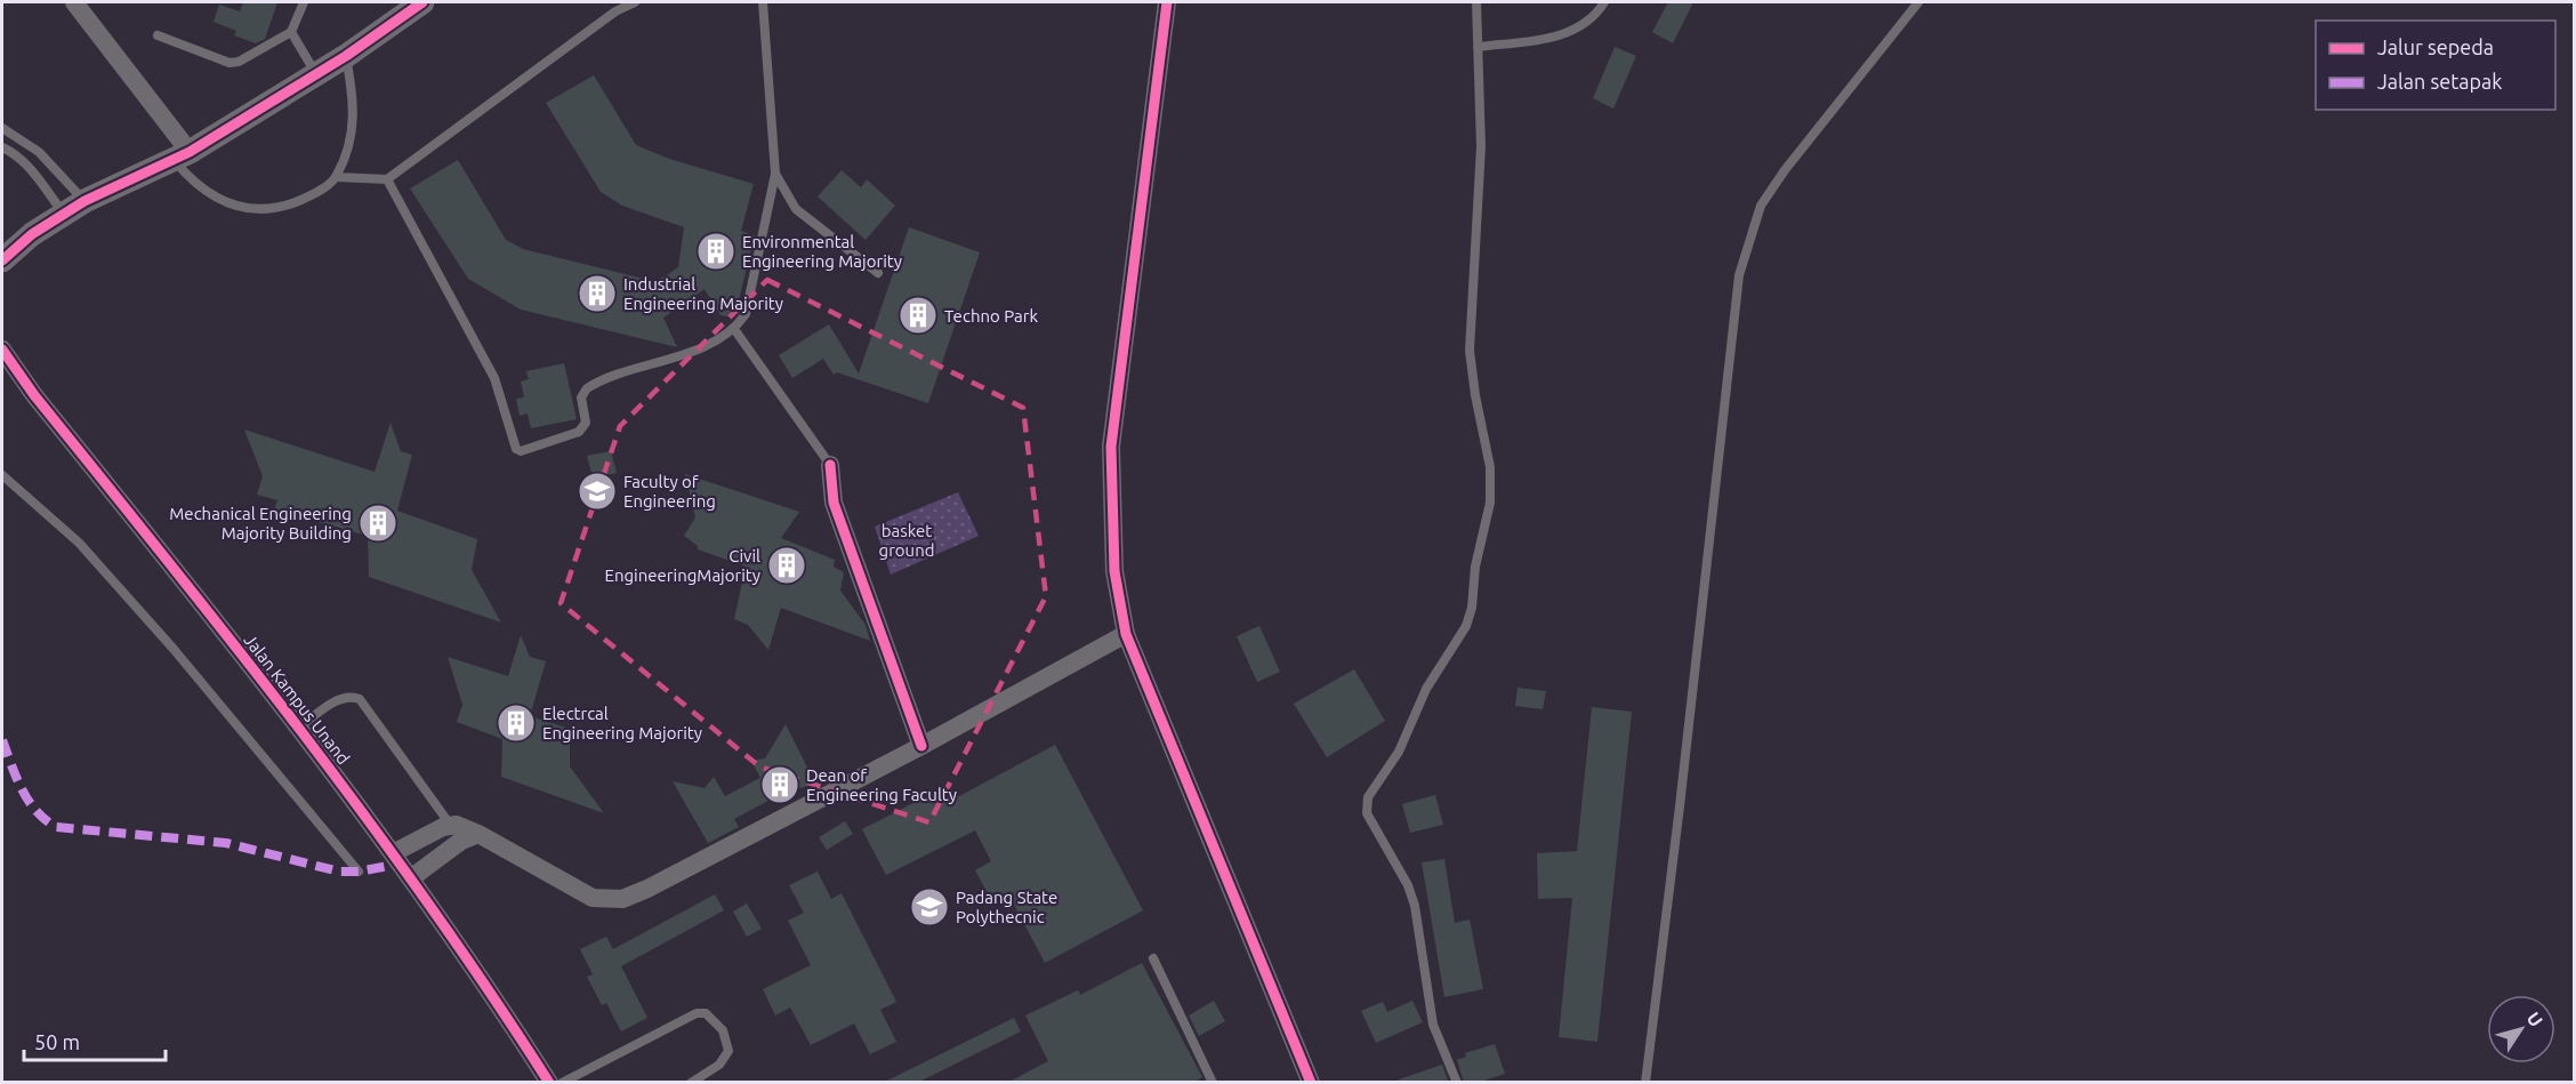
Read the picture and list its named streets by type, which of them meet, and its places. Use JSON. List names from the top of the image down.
{
  "streets": {
    "street": ["Jalan Kampus Unand"]
  },
  "parks": ["basket ground"],
  "places": {
    "building": [
      "Environmental Engineering Majority",
      "Industrial Engineering Majority",
      "Techno Park",
      "Mechanical Engineering Majority Building",
      "Civil EngineeringMajority",
      "Electrcal Engineering Majority",
      "Dean of Engineering Faculty"
    ],
    "school or university": ["Faculty of Engineering", "Padang State Polythecnic"]
  },
  "legend": ["Jalur sepeda", "Jalan setapak"],
  "scale_bar": "50 m",
  "north": "top right"
}
